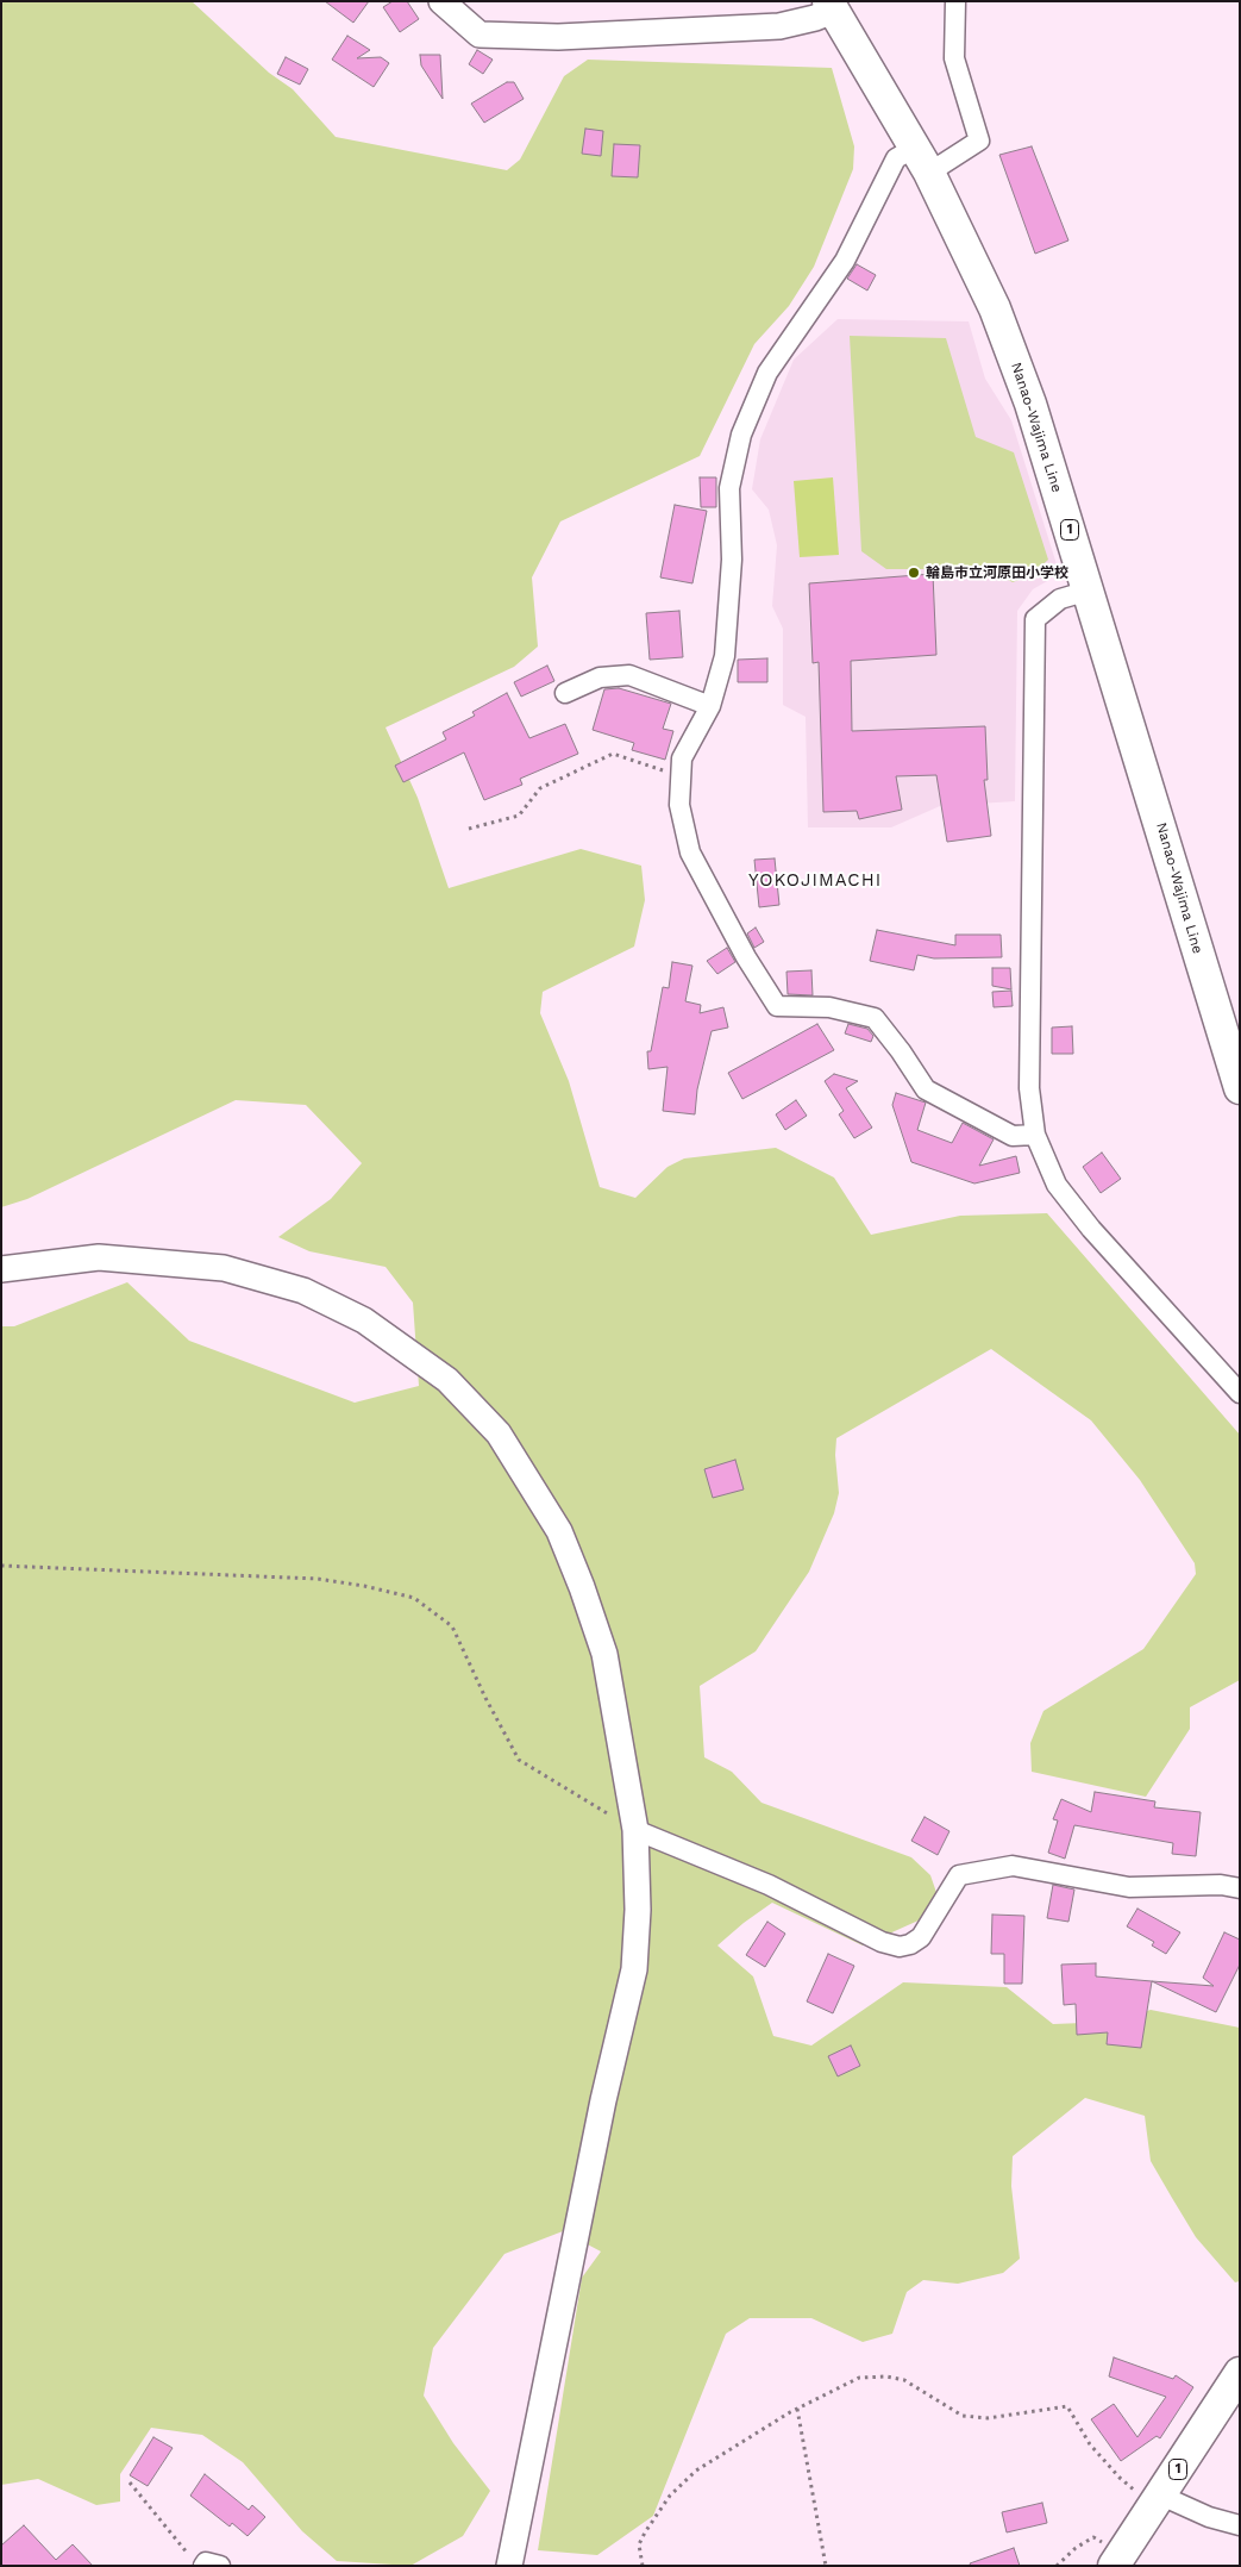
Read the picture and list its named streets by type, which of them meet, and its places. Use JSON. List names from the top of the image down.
{
  "streets": {
    "main road": ["Nanao-Wajima Line", "1"]
  },
  "districts": ["YOKOJIMACHI"],
  "places": ["輪島市立河原田小学校"]
}
